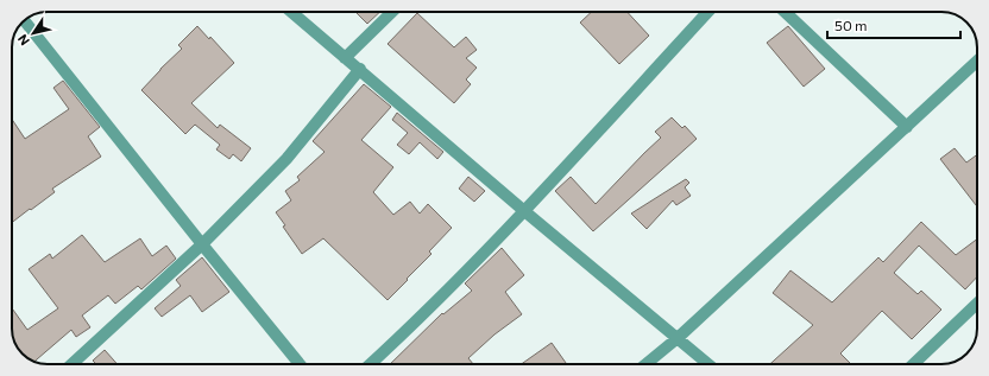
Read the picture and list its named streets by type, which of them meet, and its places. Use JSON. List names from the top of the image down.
{
  "scale_bar": "50 m",
  "north": "bottom left"
}
